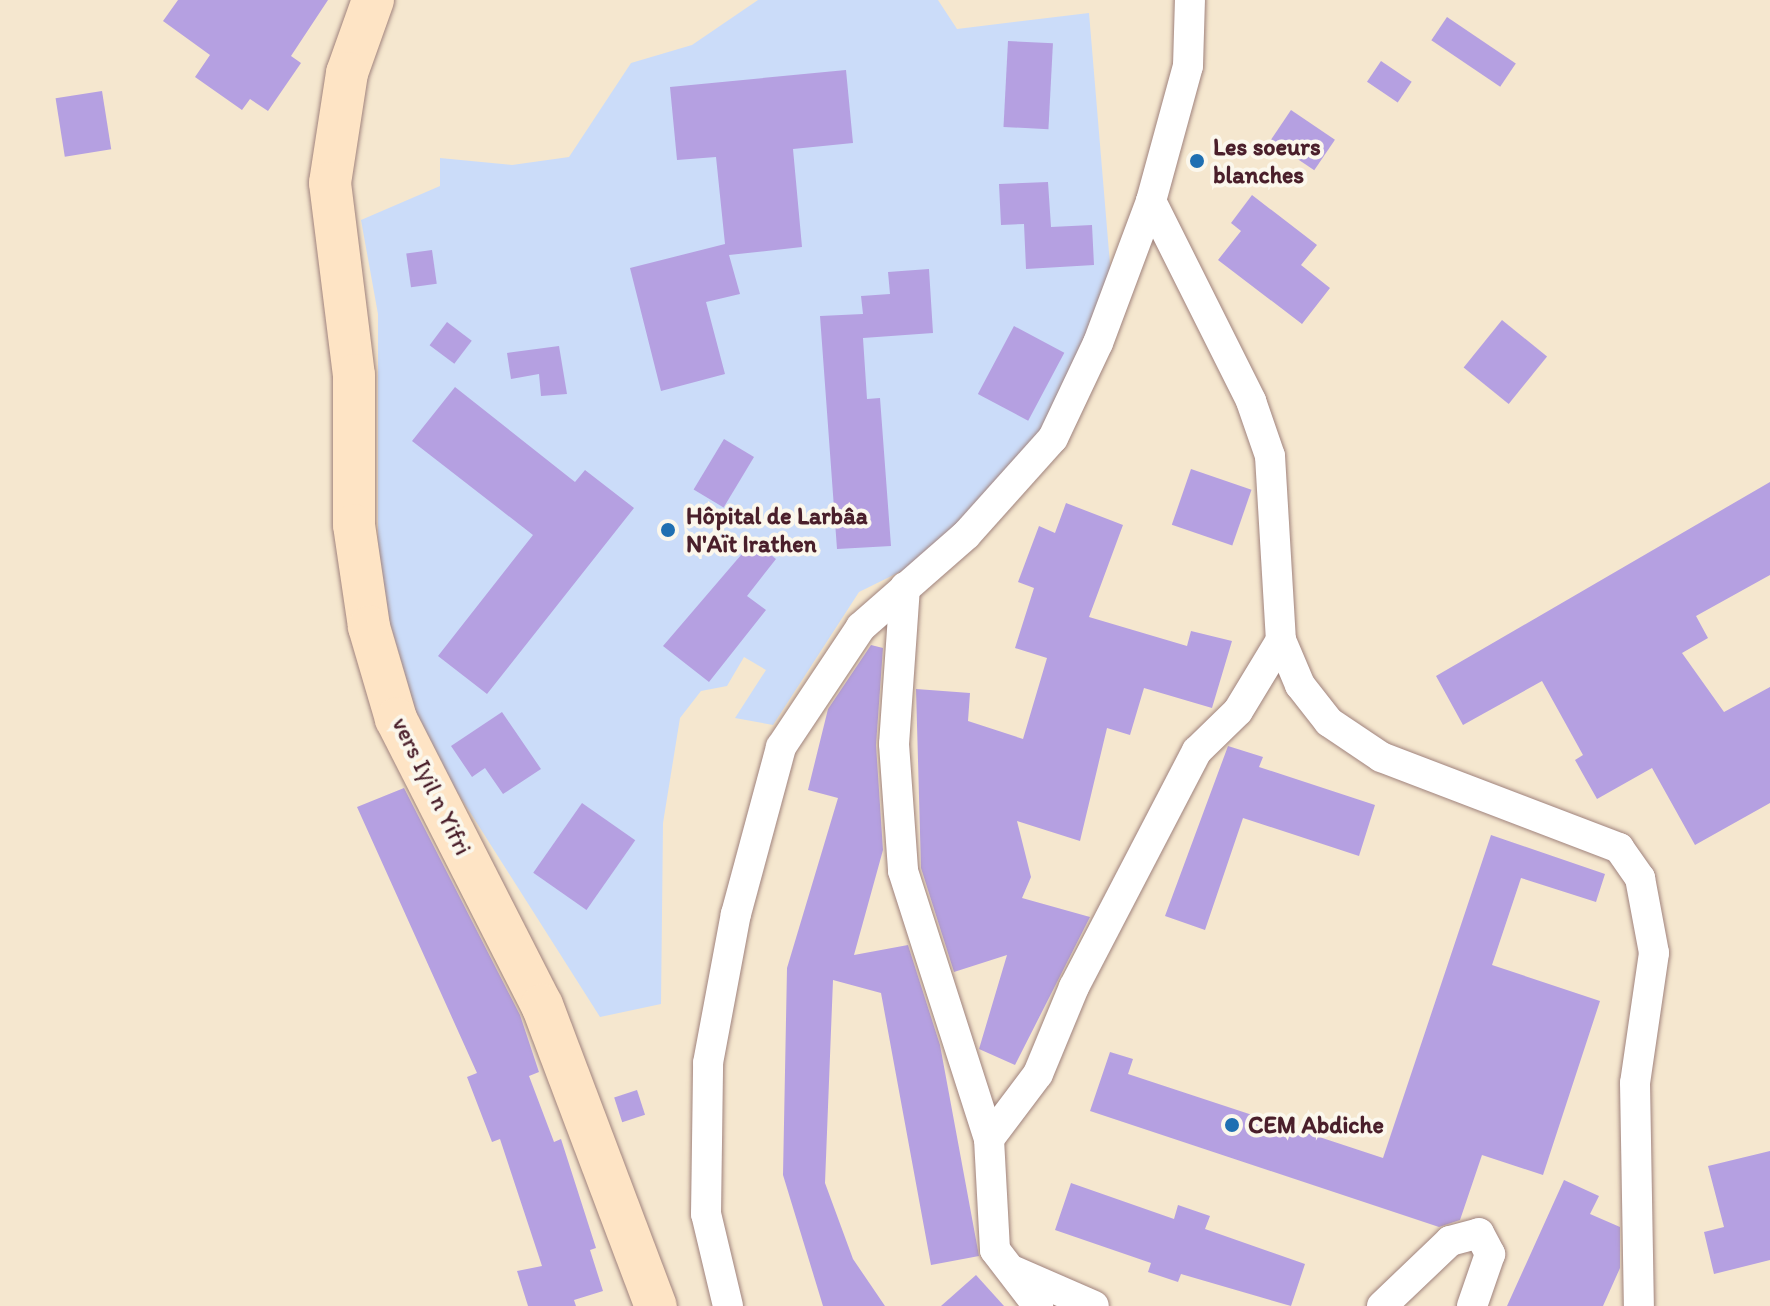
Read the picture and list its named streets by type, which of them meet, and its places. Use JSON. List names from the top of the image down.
{
  "streets": {
    "main road": ["vers Iγil n Yifri"]
  },
  "places": ["Les soeurs blanches", "Hôpital de Larbâa N'Aït Irathen", "CEM Abdiche"]
}
